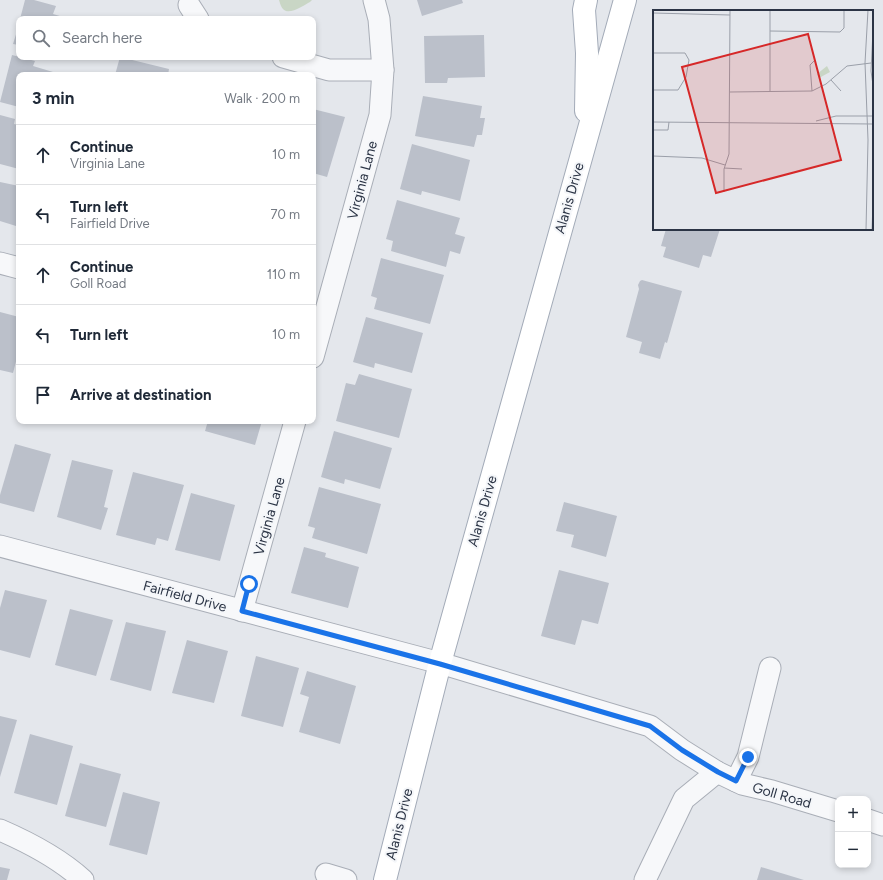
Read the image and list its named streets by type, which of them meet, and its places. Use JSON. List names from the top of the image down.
{
  "streets": {
    "main road": ["Alanis Drive"],
    "street": ["Virginia Lane", "Fairfield Drive", "Goll Road"]
  },
  "crossings": [
    ["Virginia Lane", "Fairfield Drive"],
    ["Alanis Drive", "Fairfield Drive"],
    ["Alanis Drive", "Goll Road"],
    ["Fairfield Drive", "Goll Road"]
  ],
  "page": {
    "search": "Search here",
    "heading": ["3 min", "Walk · 200 m"],
    "list": [
      ["Continue", "Virginia Lane", "10 m"],
      ["Turn left", "Fairfield Drive", "70 m"],
      ["Continue", "Goll Road", "110 m"],
      ["Turn left", "10 m"],
      "Arrive at destination"
    ],
    "map_buttons": ["+", "−"]
  }
}
